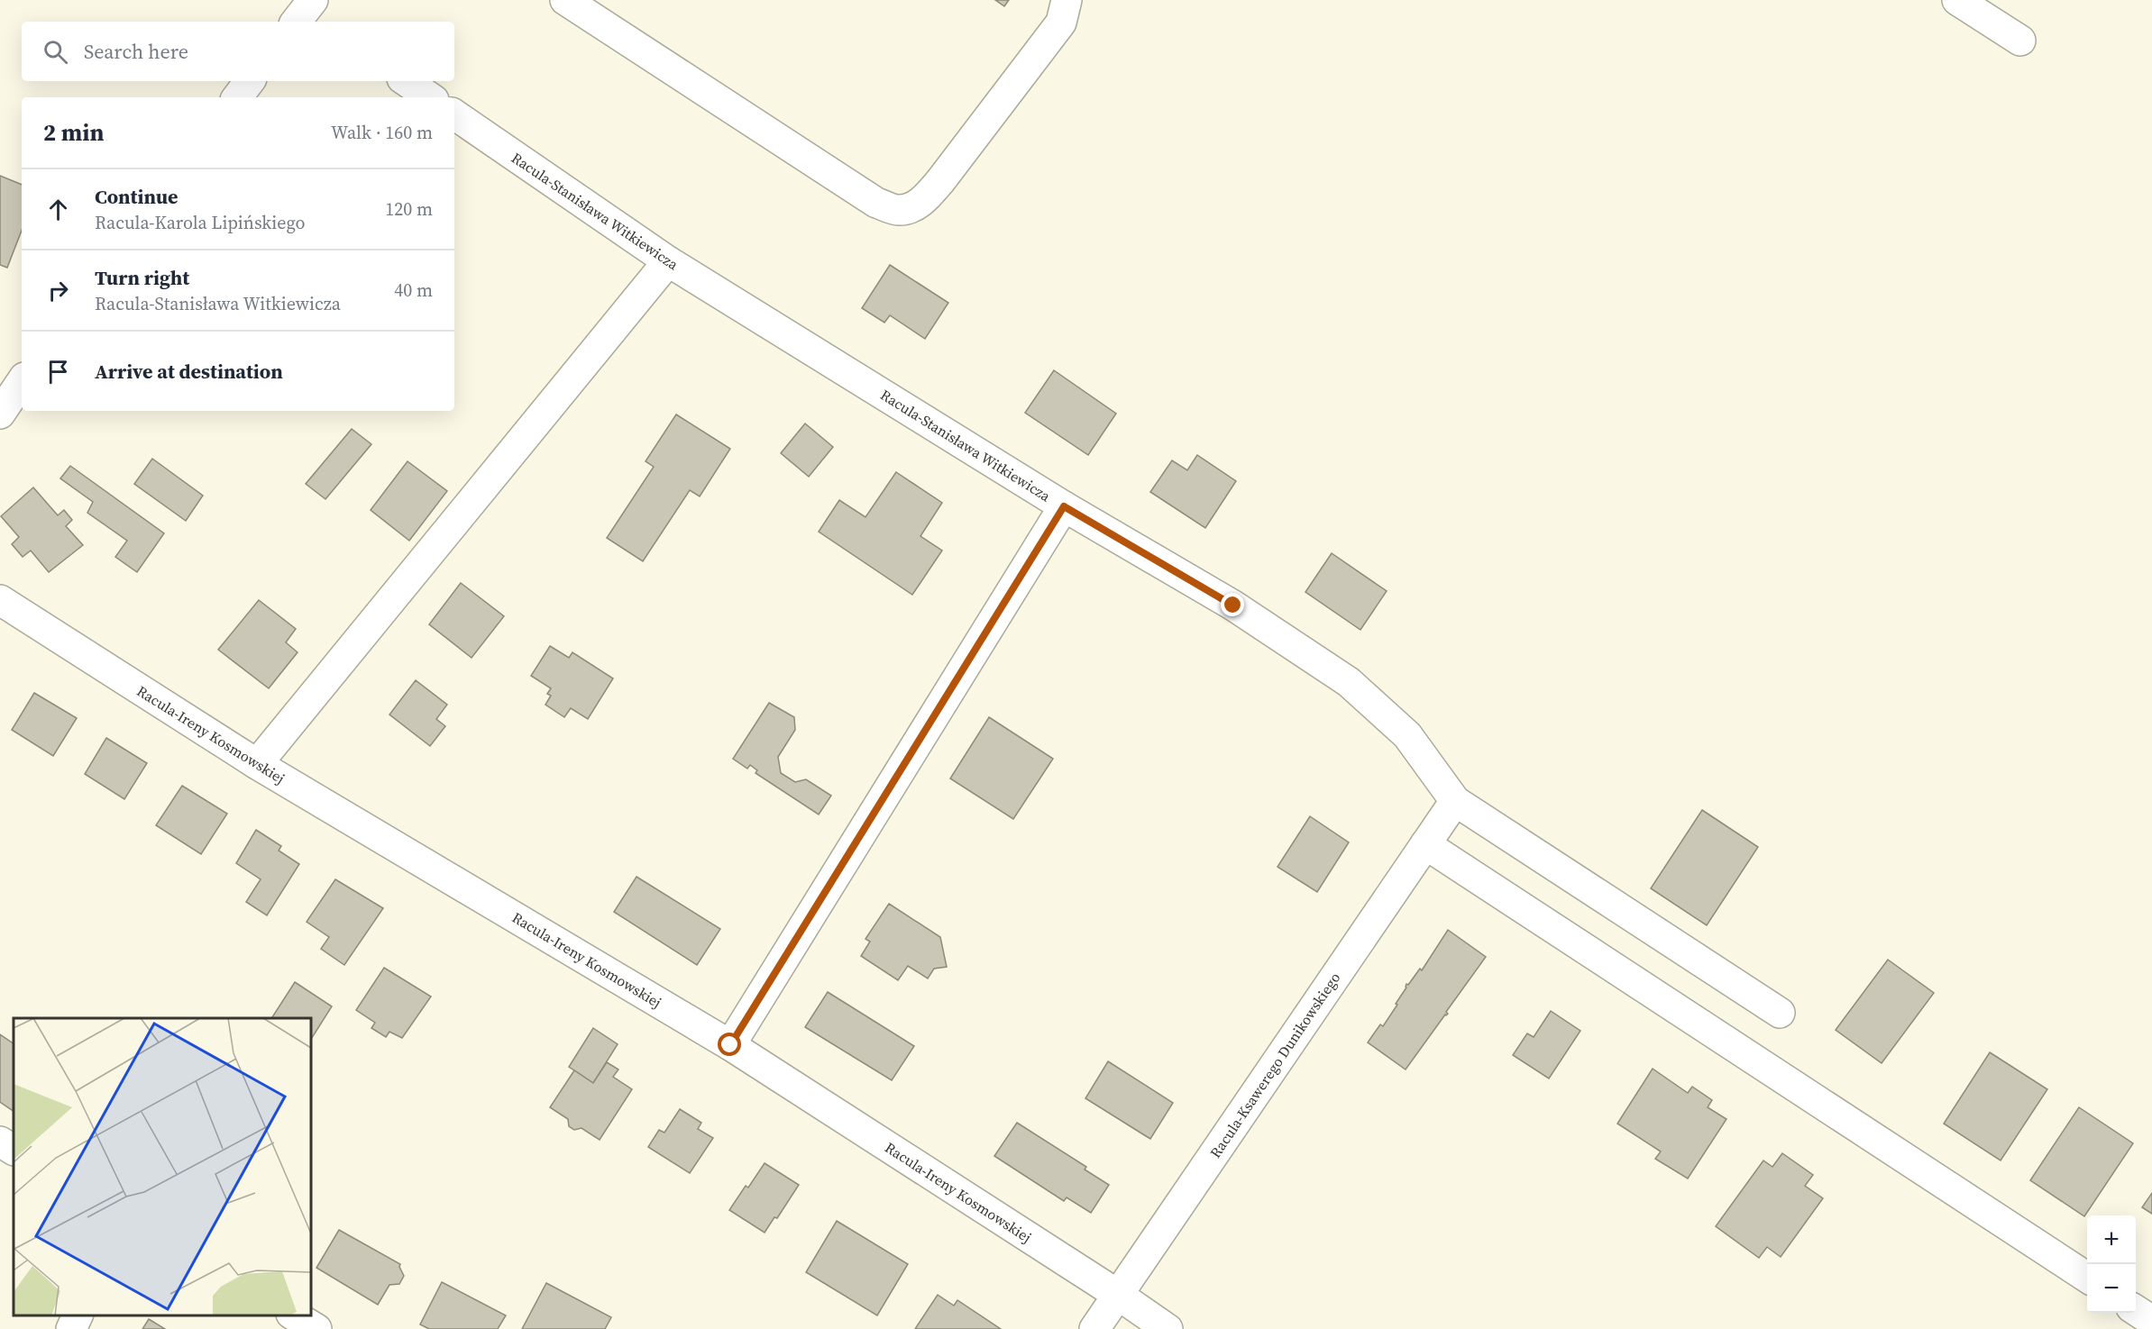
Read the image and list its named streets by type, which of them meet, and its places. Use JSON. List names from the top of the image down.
{
  "streets": {
    "street": ["Racula-Stanisława Witkiewicza", "Racula-Ireny Kosmowskiej", "Racula-Ksawerego Dunikowskiego"]
  },
  "crossings": [
    ["Racula-Stanisława Witkiewicza", "Racula-Ksawerego Dunikowskiego"],
    ["Racula-Ireny Kosmowskiej", "Racula-Ksawerego Dunikowskiego"]
  ],
  "page": {
    "search": "Search here",
    "heading": ["2 min", "Walk · 160 m"],
    "list": [
      ["Continue", "Racula-Karola Lipińskiego", "120 m"],
      ["Turn right", "Racula-Stanisława Witkiewicza", "40 m"],
      "Arrive at destination"
    ],
    "map_buttons": ["+", "−"]
  }
}
